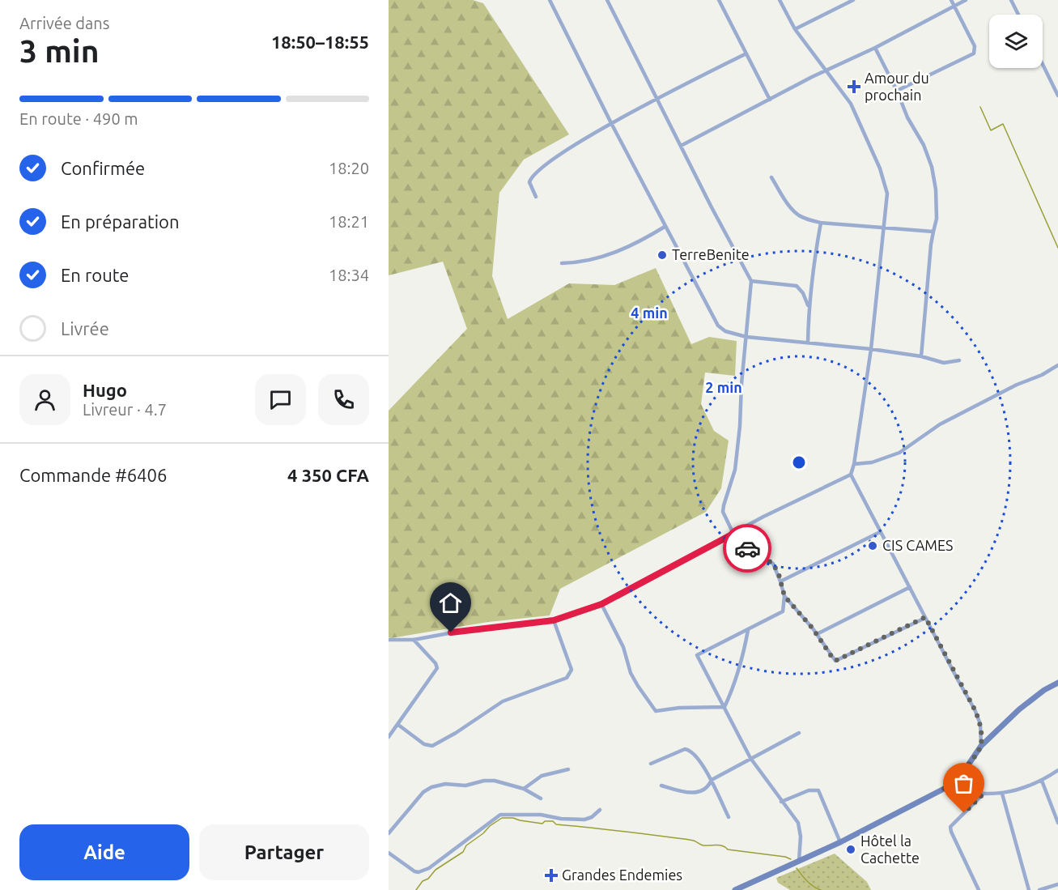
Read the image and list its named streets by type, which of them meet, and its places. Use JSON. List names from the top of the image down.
{
  "places": {
    "health": ["Amour du prochain", "Grandes Endemies"],
    "other": ["TerreBenite", "CIS CAMES", "Hôtel la Cachette"]
  },
  "page": {
    "heading": ["3 min", "Arrivée dans", "18:50–18:55"],
    "panel": [
      "Hugo",
      "Livreur · 4.7",
      "Commande #6406",
      "4 350 CFA"
    ],
    "bar": "En route · 490 m",
    "list": [
      ["Confirmée", "18:20"],
      ["En préparation", "18:21"],
      ["En route", "18:34"],
      "Livrée"
    ],
    "buttons": ["Aide", "Partager"]
  },
  "rings": ["4 min", "2 min"]
}
